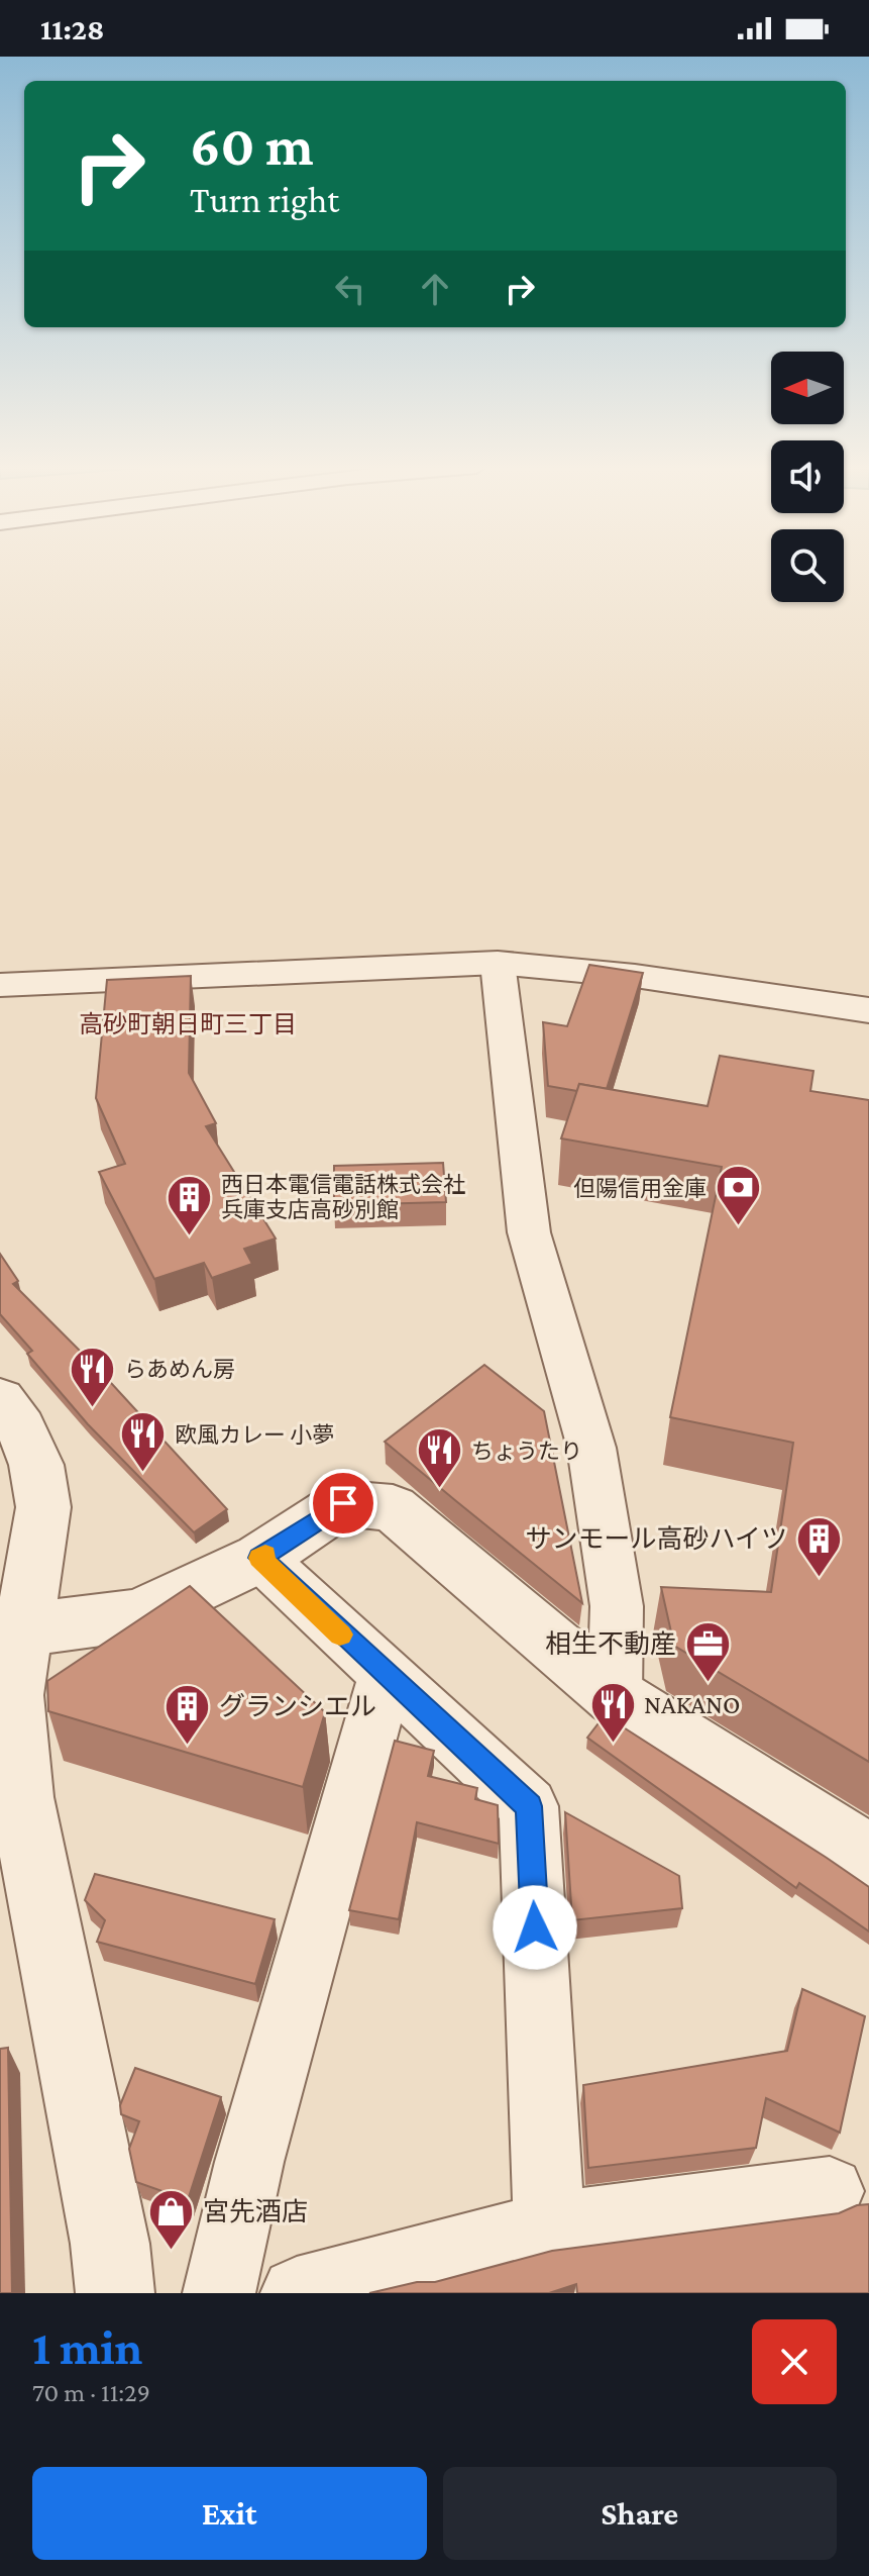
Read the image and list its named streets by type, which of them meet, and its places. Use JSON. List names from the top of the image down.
{
  "districts": ["高砂町朝日町三丁目"],
  "places": {
    "bank": ["但陽信用金庫"],
    "building": ["西日本電信電話株式会社 兵庫支店高砂別館", "サンモール高砂ハイツ", "グランシエル"],
    "restaurant": [
      "らあめん房",
      "欧風カレー 小夢",
      "ちょうたり",
      "NAKANO"
    ],
    "office": ["相生不動産"],
    "shop": ["宮先酒店"]
  },
  "north": "left",
  "page": {
    "status": "11:28",
    "turn": ["60 m", "Turn right"],
    "heading": ["1 min", "70 m · 11:29"],
    "buttons": ["Exit", "Share"]
  }
}
